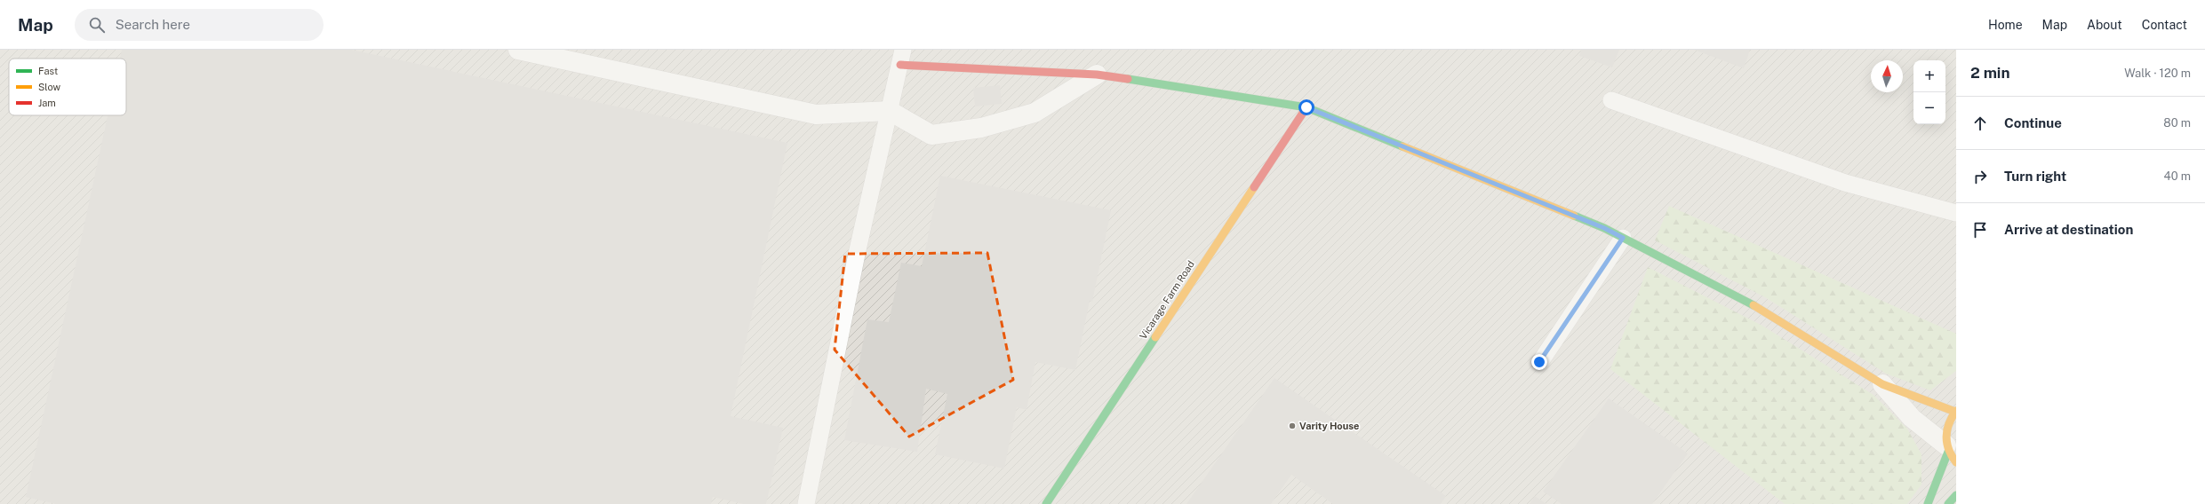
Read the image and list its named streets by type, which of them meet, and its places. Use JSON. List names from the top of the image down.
{
  "streets": {
    "street": ["Vicarage Farm Road"]
  },
  "places": ["Varity House"],
  "legend": ["Fast", "Slow", "Jam"],
  "north": "top",
  "page": {
    "header": "Map",
    "search": "Search here",
    "nav": [
      "Home",
      "Map",
      "About",
      "Contact"
    ],
    "heading": ["2 min", "Walk · 120 m"],
    "map_buttons": ["+", "−"],
    "list": [
      ["Continue", "80 m"],
      ["Turn right", "40 m"],
      "Arrive at destination"
    ]
  }
}
